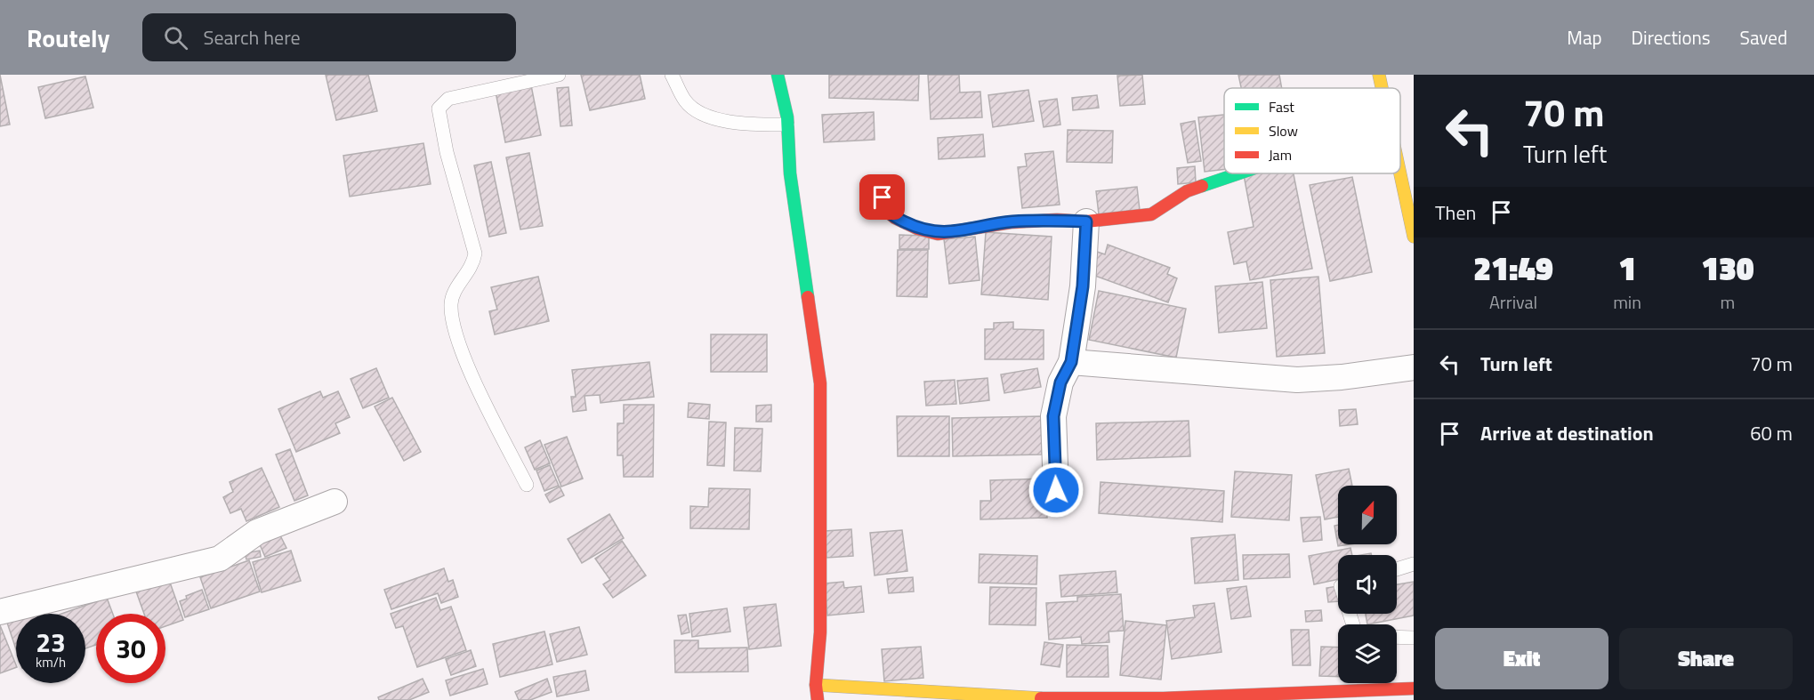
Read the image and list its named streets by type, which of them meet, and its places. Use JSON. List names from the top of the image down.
{
  "legend": ["Fast", "Slow", "Jam"],
  "north": "top",
  "page": {
    "header": "Routely",
    "search": "Search here",
    "nav": ["Map", "Directions", "Saved"],
    "turn": ["70 m", "Turn left"],
    "then": "Then",
    "eta": [
      "21:49",
      "Arrival",
      "1",
      "min",
      "130",
      "m"
    ],
    "list": [
      {
        "name": "Turn left",
        "value": "70 m"
      },
      {
        "name": "Arrive at destination",
        "value": "60 m"
      }
    ],
    "speed": "23 km/h",
    "limit": "30",
    "buttons": ["Exit", "Share"]
  }
}
